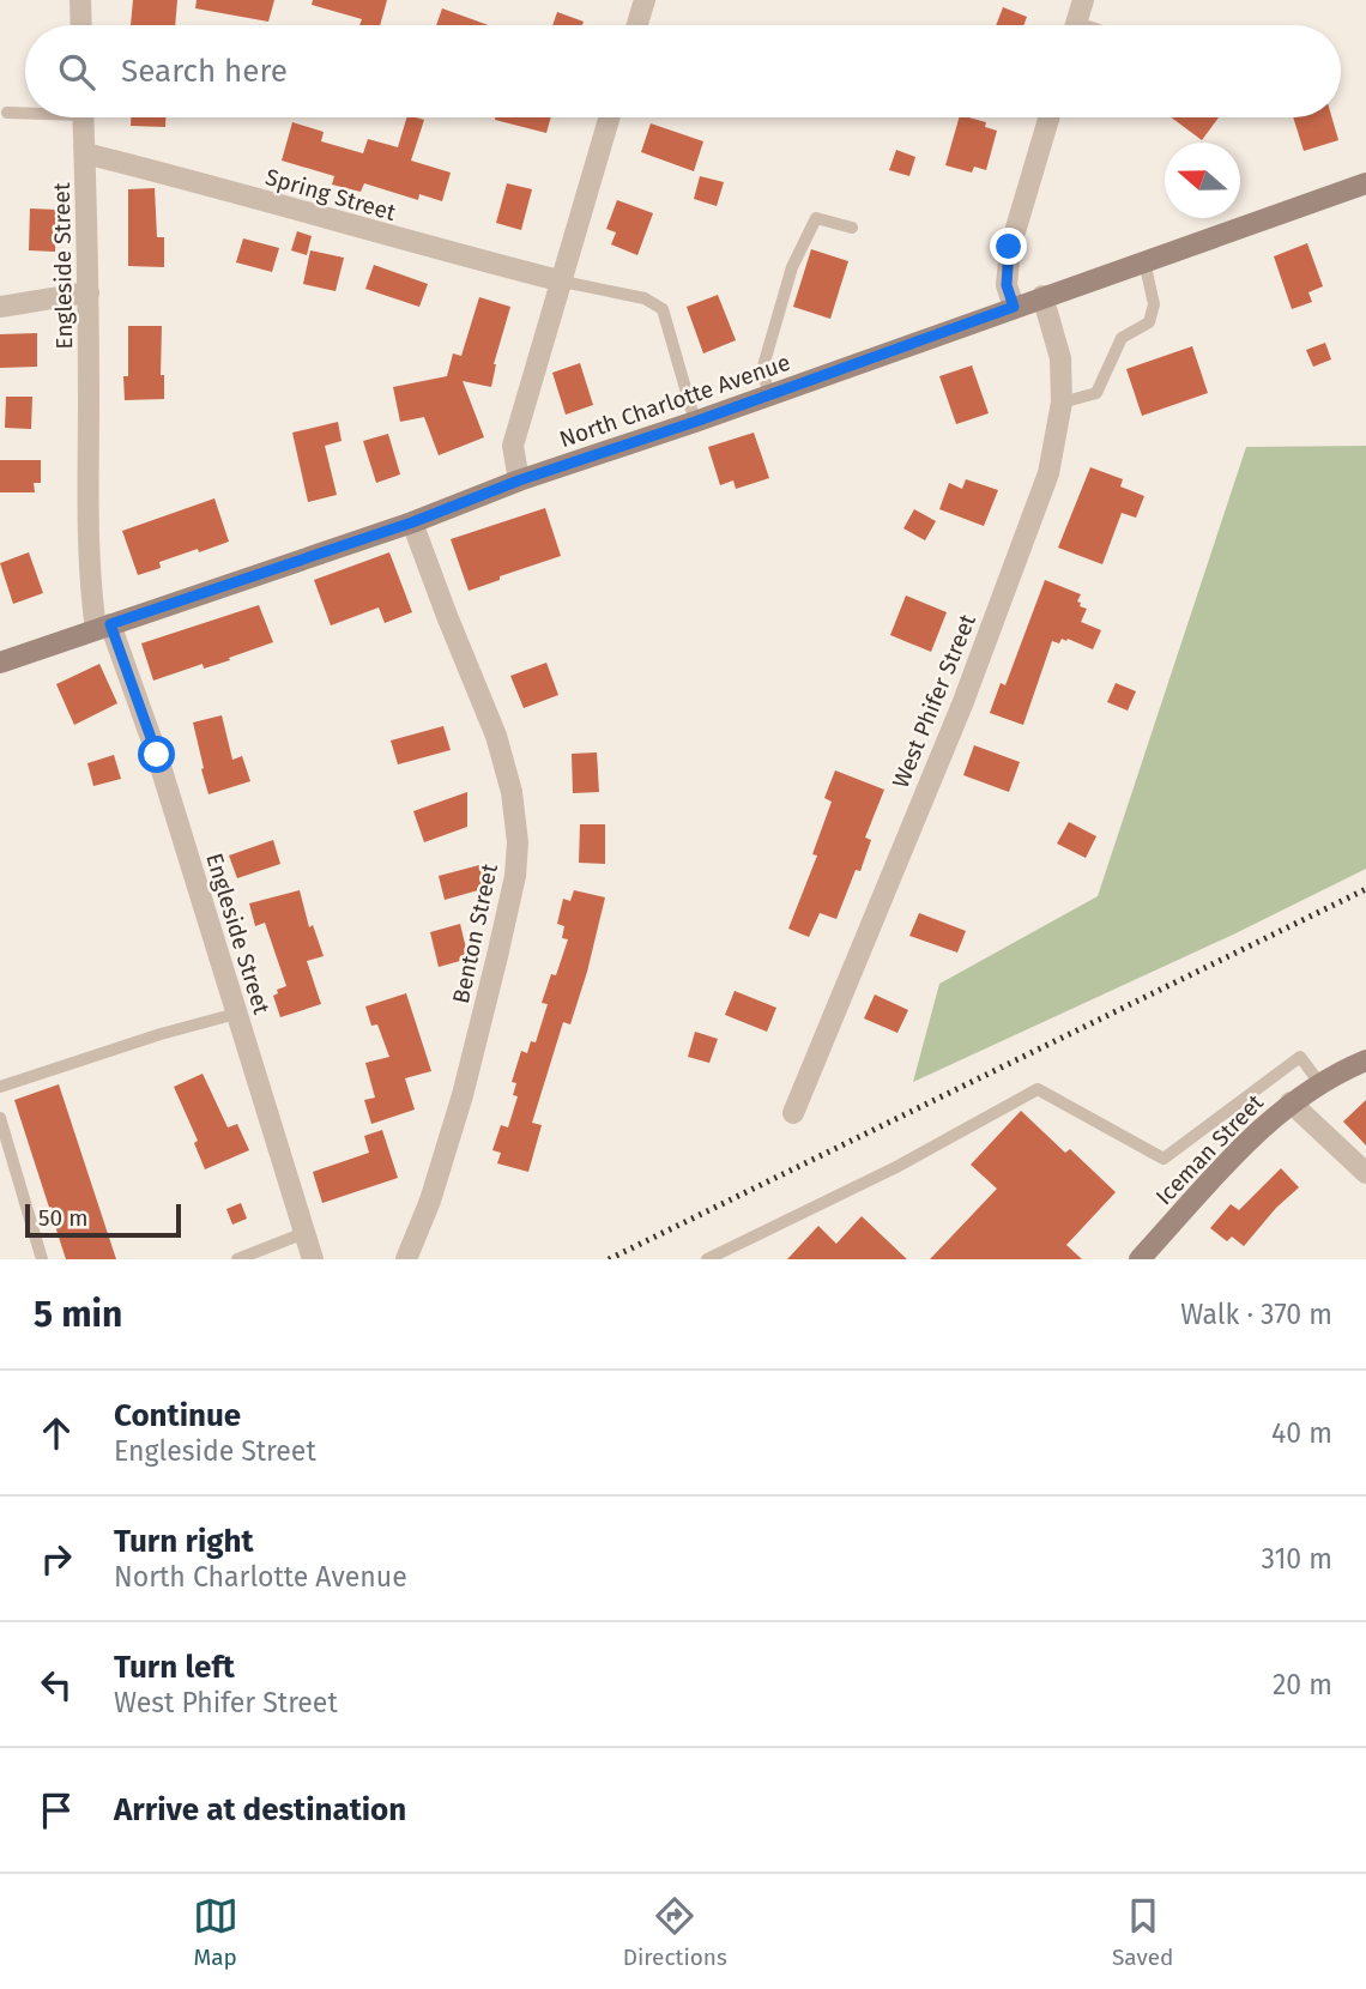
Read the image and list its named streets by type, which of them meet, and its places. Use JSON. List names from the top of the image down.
{
  "streets": {
    "main road": ["North Charlotte Avenue", "Iceman Street"],
    "street": [
      "Spring Street",
      "Engleside Street",
      "West Phifer Street",
      "Benton Street"
    ]
  },
  "crossings": [
    ["Spring Street", "Engleside Street"],
    ["Engleside Street", "North Charlotte Avenue"],
    ["North Charlotte Avenue", "West Phifer Street"],
    ["North Charlotte Avenue", "Benton Street"]
  ],
  "scale_bar": "50 m",
  "north": "left",
  "page": {
    "search": "Search here",
    "scale": "50 m",
    "heading": ["5 min", "Walk · 370 m"],
    "list": [
      ["Continue", "Engleside Street", "40 m"],
      ["Turn right", "North Charlotte Avenue", "310 m"],
      ["Turn left", "West Phifer Street", "20 m"],
      "Arrive at destination"
    ],
    "nav": ["Map", "Directions", "Saved"]
  }
}
